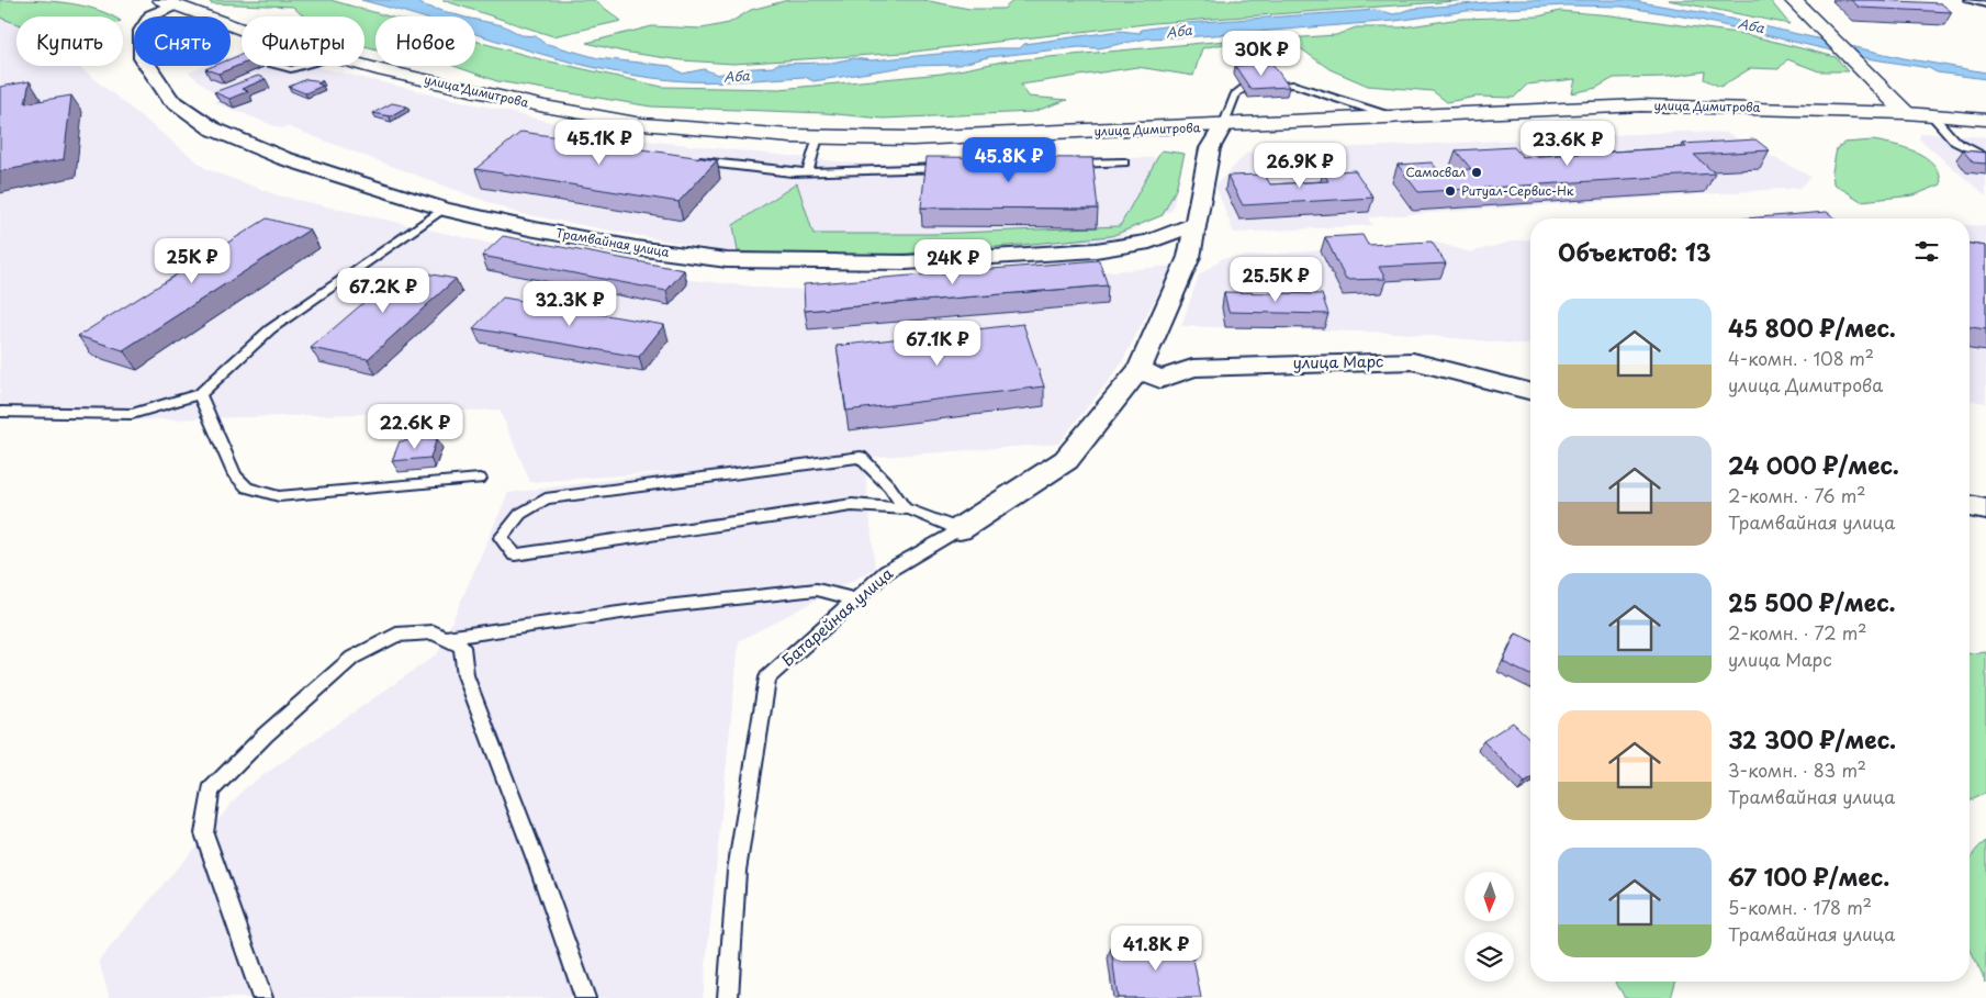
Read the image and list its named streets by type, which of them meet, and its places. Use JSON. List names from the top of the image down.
{
  "streets": {
    "main road": ["улица Димитрова"],
    "street": ["Трамвайная улица", "улица Марс", "Батарейная улица"]
  },
  "crossings": [
    ["улица Димитрова", "Трамвайная улица"],
    ["улица Димитрова", "Батарейная улица"],
    ["Трамвайная улица", "Батарейная улица"],
    ["улица Марс", "Батарейная улица"]
  ],
  "water": ["Аба"],
  "places": ["Самосвал", "Ритуал-Сервис-Нк"],
  "north": "bottom",
  "page": {
    "chip": [
      "Купить",
      "Снять",
      "Фильтры",
      "Новое"
    ],
    "price": [
      "30K ₽",
      "45.1K ₽",
      "23.6K ₽",
      "45.8K ₽",
      "26.9K ₽",
      "25K ₽",
      "24K ₽",
      "25.5K ₽",
      "67.2K ₽",
      "32.3K ₽",
      "67.1K ₽",
      "22.6K ₽",
      "41.8K ₽"
    ],
    "heading": "Объектов: 13",
    "list": [
      {
        "name": "45 800 ₽/мес.",
        "note": "4-комн. · 108 m² · улица Димитрова"
      },
      {
        "name": "24 000 ₽/мес.",
        "note": "2-комн. · 76 m² · Трамвайная улица"
      },
      {
        "name": "25 500 ₽/мес.",
        "note": "2-комн. · 72 m² · улица Марс"
      },
      {
        "name": "32 300 ₽/мес.",
        "note": "3-комн. · 83 m² · Трамвайная улица"
      },
      {
        "name": "67 100 ₽/мес.",
        "note": "5-комн. · 178 m² · Трамвайная улица"
      }
    ]
  }
}
